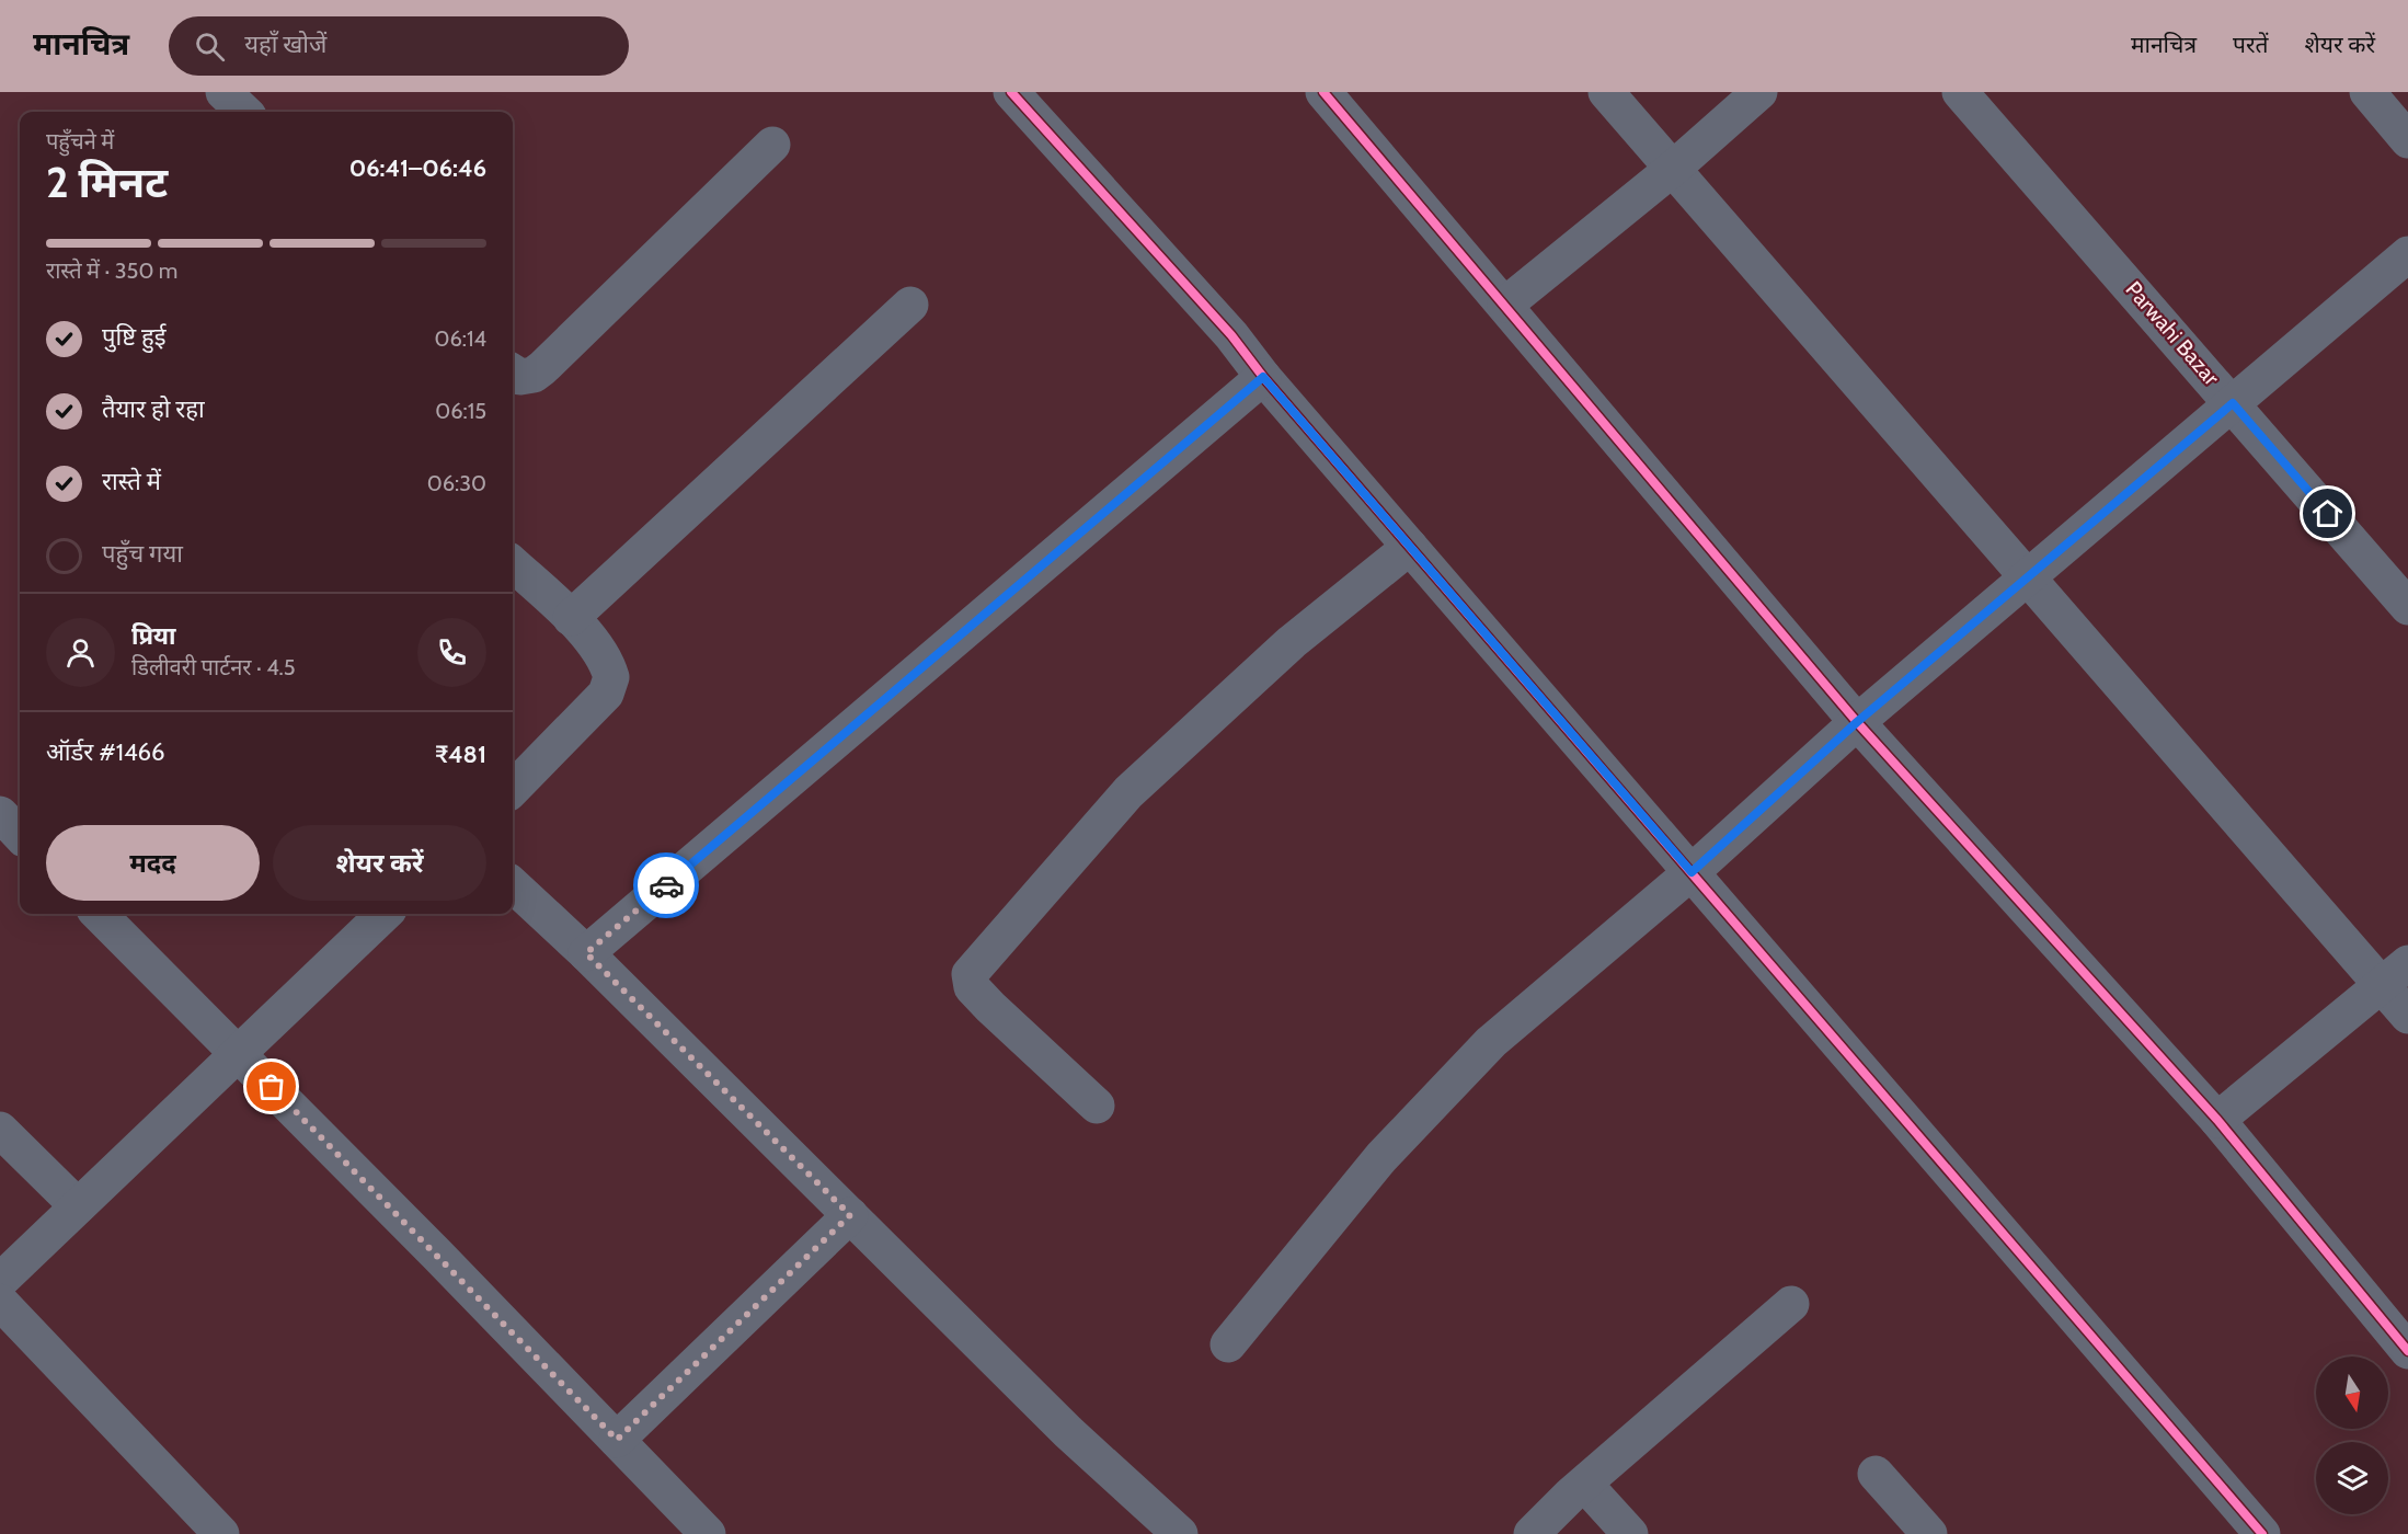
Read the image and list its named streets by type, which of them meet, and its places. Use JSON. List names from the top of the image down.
{
  "streets": {
    "street": ["Parwahi Bazar"]
  },
  "north": "bottom",
  "page": {
    "header": "मानचित्र",
    "search": "यहाँ खोजें",
    "nav": ["मानचित्र", "परतें", "शेयर करें"],
    "heading": ["2 मिनट", "पहुँचने में", "06:41–06:46"],
    "panel": [
      "प्रिया",
      "डिलीवरी पार्टनर · 4.5",
      "ऑर्डर #1466",
      "₹481"
    ],
    "bar": "रास्ते में · 350 m",
    "list": [
      ["पुष्टि हुई", "06:14"],
      ["तैयार हो रहा", "06:15"],
      ["रास्ते में", "06:30"],
      "पहुँच गया"
    ],
    "buttons": ["मदद", "शेयर करें"]
  }
}
